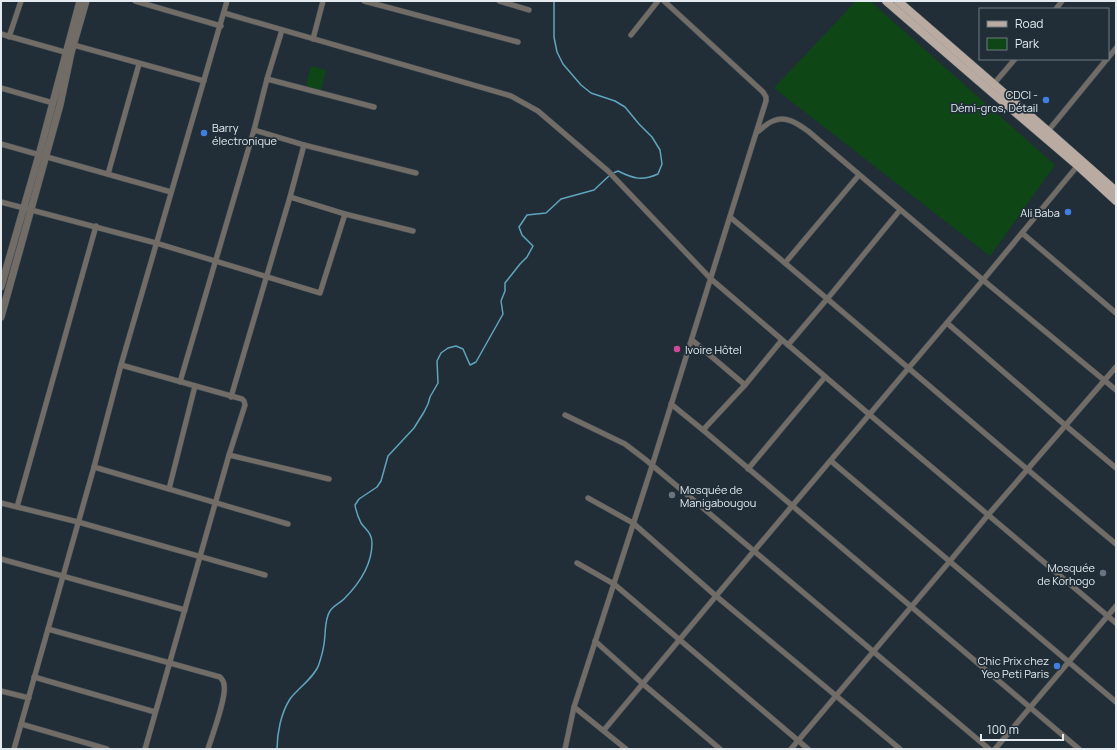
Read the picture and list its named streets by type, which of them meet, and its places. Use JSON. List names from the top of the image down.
{
  "places": [
    "CDCI - Démi-gros, Détail",
    "Barry électronique",
    "Ali Baba",
    "Ivoire Hôtel",
    "Mosquée de Manigabougou",
    "Mosquée de Korhogo",
    "Chic Prix chez Yeo Peti Paris"
  ],
  "legend": ["Road", "Park"],
  "scale_bar": "100 m"
}
